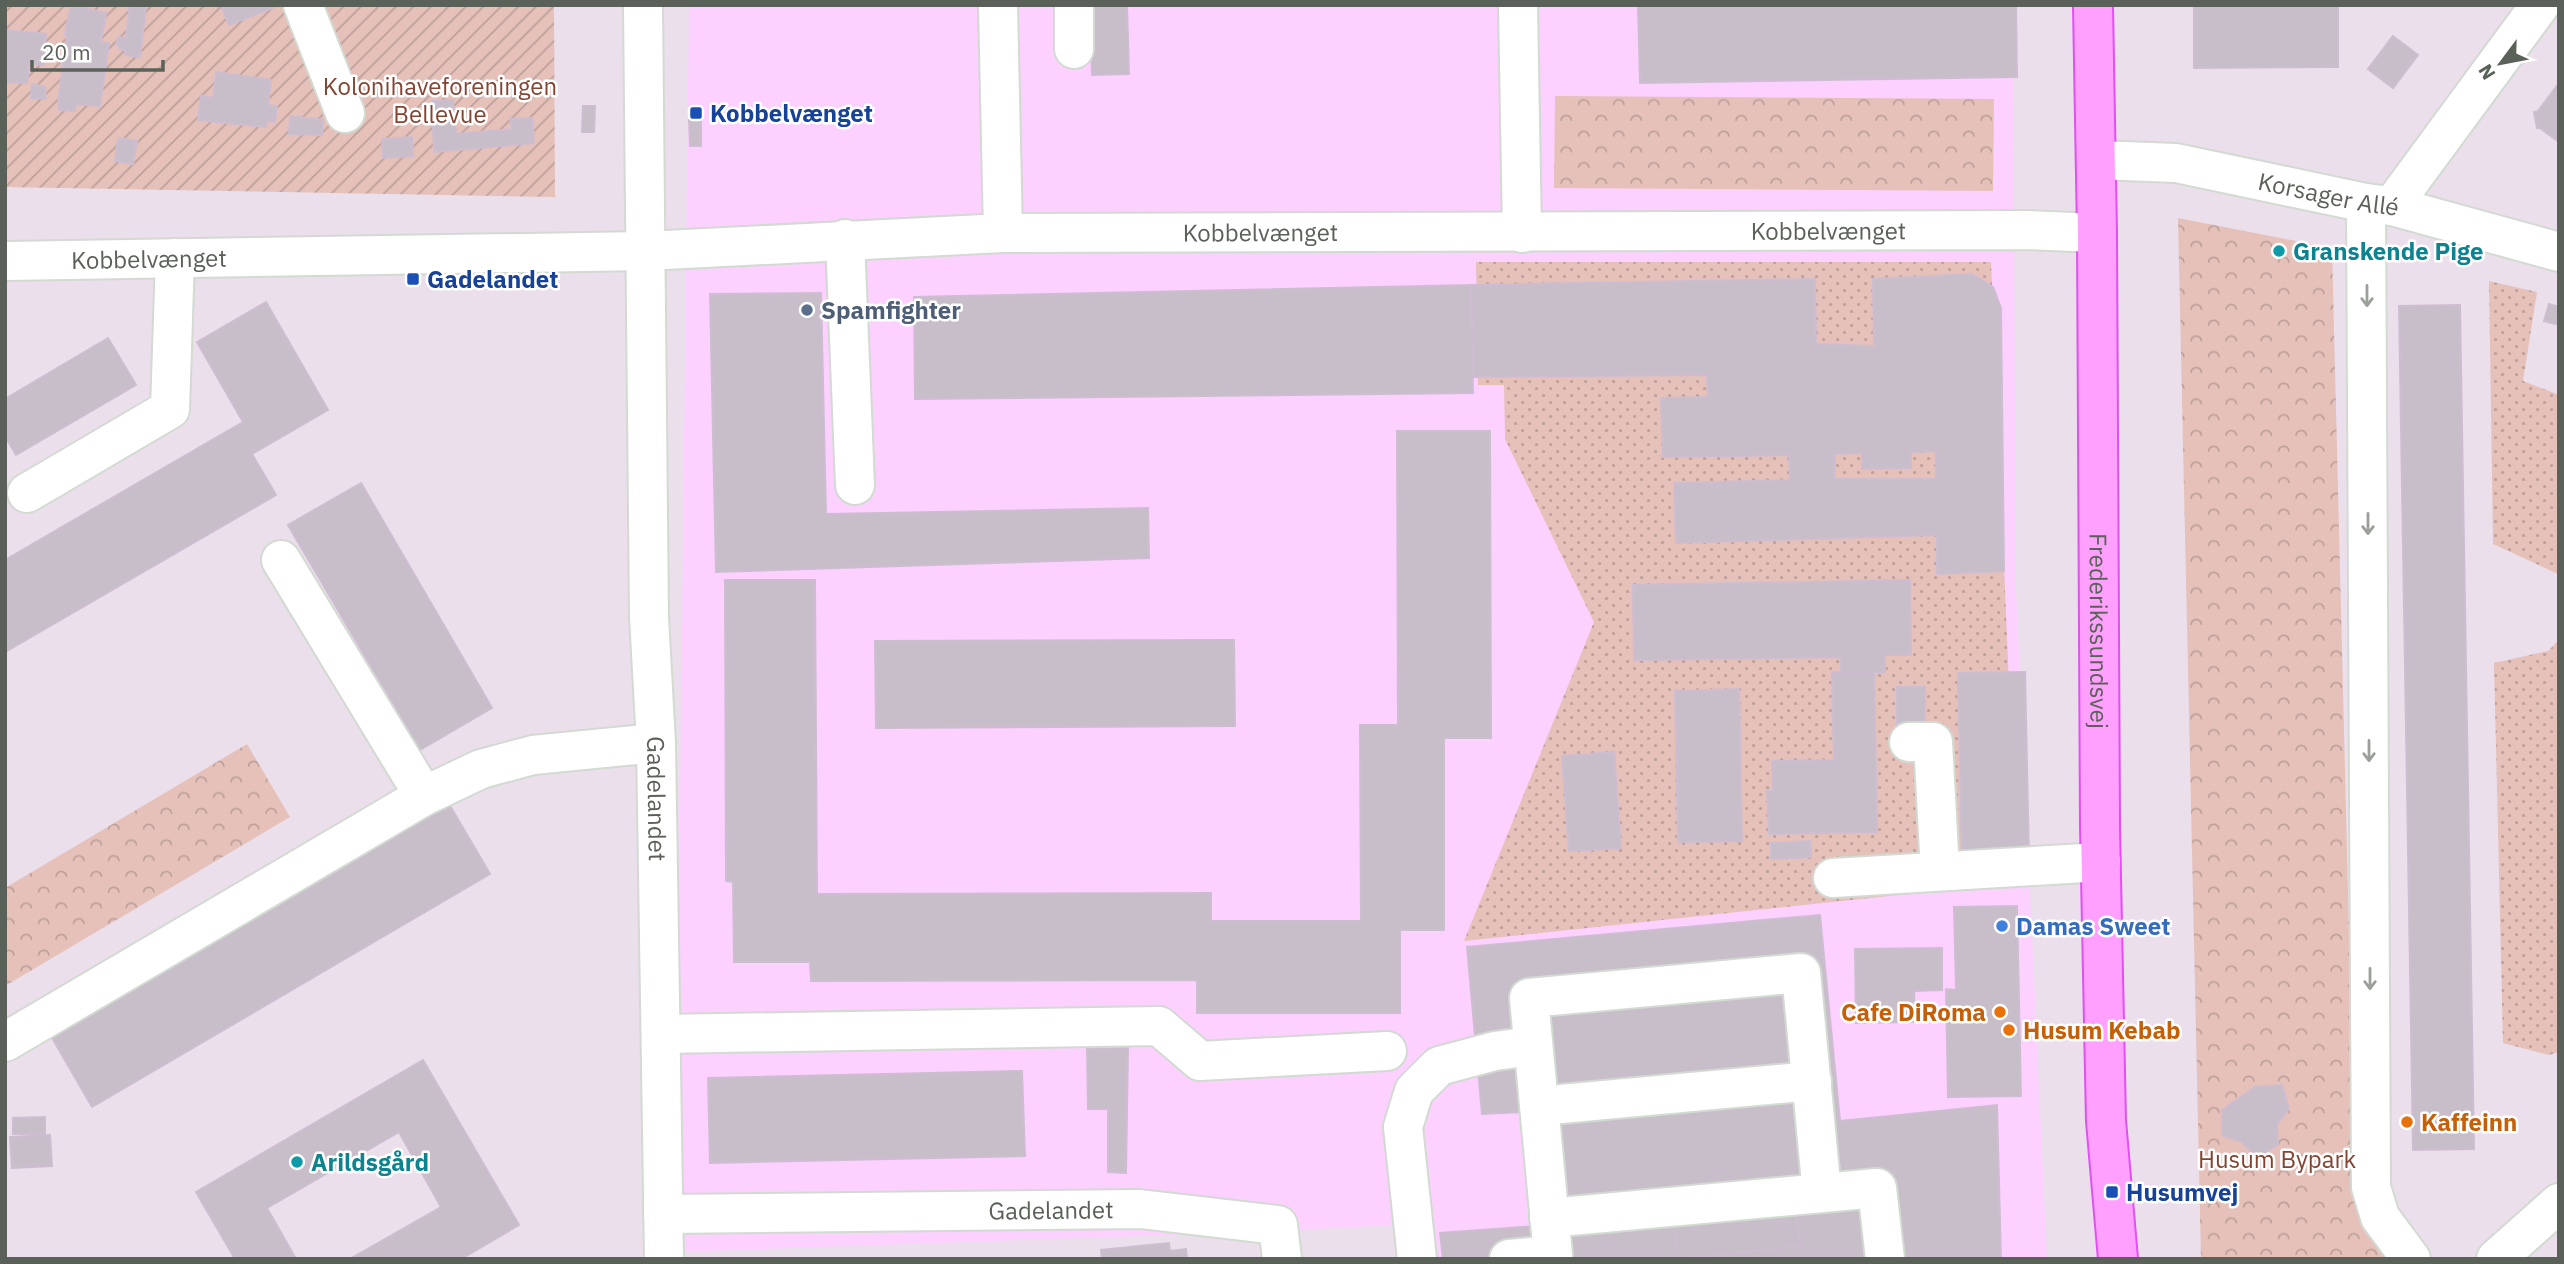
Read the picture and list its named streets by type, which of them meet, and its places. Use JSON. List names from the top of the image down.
{
  "streets": {
    "main road": ["Frederikssundsvej"],
    "street": ["Korsager Allé", "Kobbelvænget", "Gadelandet"]
  },
  "crossings": [
    ["Korsager Allé", "Frederikssundsvej"],
    ["Kobbelvænget", "Frederikssundsvej"],
    ["Kobbelvænget", "Gadelandet"]
  ],
  "parks": ["Kolonihaveforeningen Bellevue", "Husum Bypark"],
  "places": {
    "transit": ["Kobbelvænget", "Gadelandet", "Husumvej"],
    "other": [
      "Granskende Pige",
      "Spamfighter",
      "Damas Sweet",
      "Cafe DiRoma",
      "Husum Kebab",
      "Kaffeinn",
      "Arildsgård"
    ]
  },
  "scale_bar": "20 m",
  "north": "bottom left"
}
